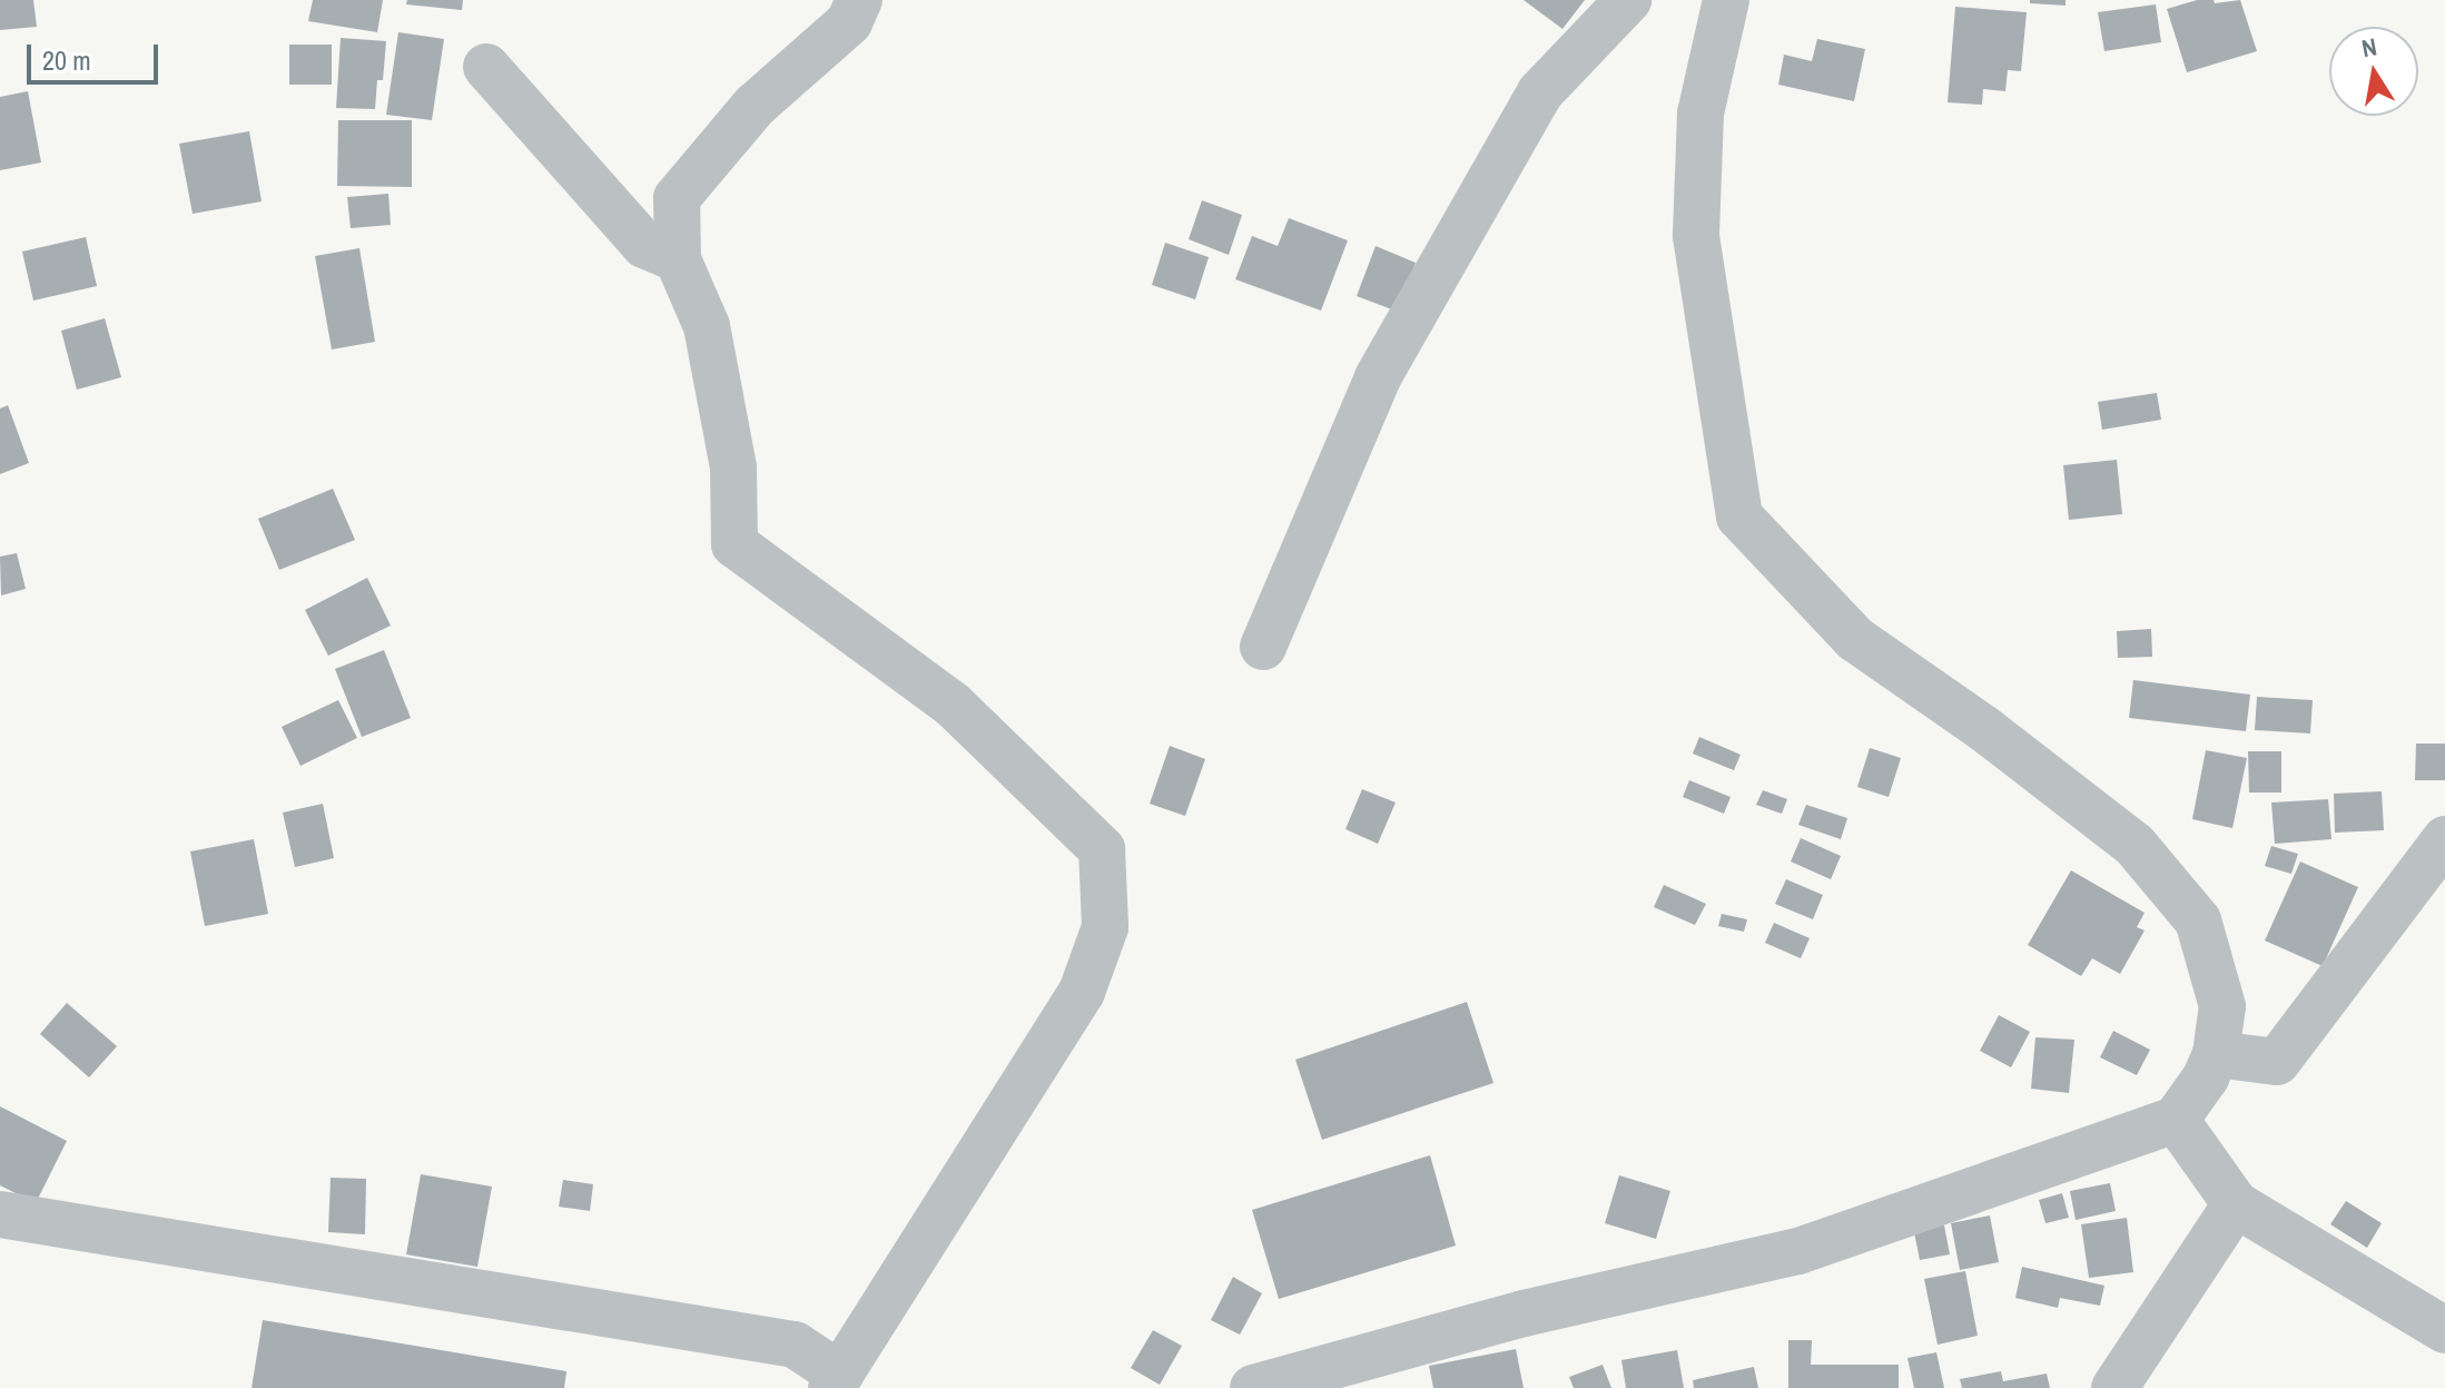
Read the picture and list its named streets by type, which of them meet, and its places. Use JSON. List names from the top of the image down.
{
  "scale_bar": "20 m",
  "north": "top"
}
